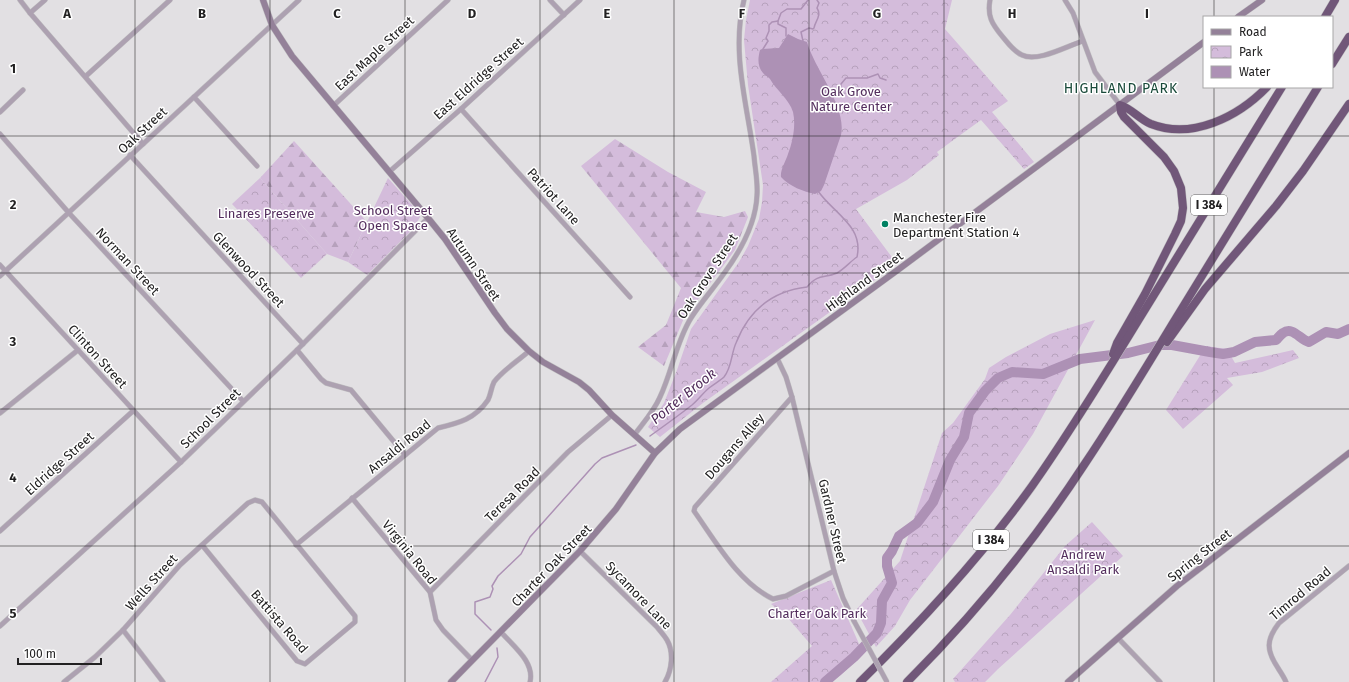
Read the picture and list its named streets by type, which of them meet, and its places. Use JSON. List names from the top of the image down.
{
  "streets": {
    "highway": ["I 384"],
    "main road": [
      "Autumn Street",
      "Highland Street",
      "Spring Street",
      "Charter Oak Street"
    ],
    "street": [
      "East Maple Street",
      "East Eldridge Street",
      "Oak Street",
      "Patriot Lane",
      "Norman Street",
      "Glenwood Street",
      "Oak Grove Street",
      "Clinton Street",
      "School Street",
      "Ansaldi Road",
      "Dougans Alley",
      "Eldridge Street",
      "Teresa Road",
      "Gardner Street",
      "Virginia Road",
      "Wells Street",
      "Timrod Road",
      "Sycamore Lane",
      "Battista Road"
    ]
  },
  "crossings": [
    ["East Maple Street", "Autumn Street"],
    ["East Eldridge Street", "Patriot Lane"],
    ["East Eldridge Street", "Autumn Street"],
    ["Oak Street", "Norman Street"],
    ["Oak Street", "Autumn Street"],
    ["Oak Street", "Glenwood Street"],
    ["Oak Street", "Clinton Street"],
    ["Norman Street", "School Street"],
    ["Autumn Street", "Oak Grove Street"],
    ["Autumn Street", "Highland Street"],
    ["Autumn Street", "School Street"],
    ["Autumn Street", "Ansaldi Road"],
    ["Autumn Street", "Teresa Road"],
    ["Autumn Street", "Charter Oak Street"],
    ["Glenwood Street", "School Street"],
    ["Highland Street", "Gardner Street"],
    ["Highland Street", "Charter Oak Street"],
    ["Clinton Street", "School Street"],
    ["Clinton Street", "Eldridge Street"],
    ["Ansaldi Road", "Virginia Road"],
    ["Ansaldi Road", "Battista Road"],
    ["Dougans Alley", "Gardner Street"],
    ["Teresa Road", "Virginia Road"],
    ["Virginia Road", "Charter Oak Street"],
    ["Charter Oak Street", "Sycamore Lane"],
    ["Wells Street", "Battista Road"]
  ],
  "districts": ["HIGHLAND PARK"],
  "water": ["Porter Brook"],
  "parks": [
    "Oak Grove Nature Center",
    "School Street Open Space",
    "Linares Preserve",
    "Andrew Ansaldi Park",
    "Charter Oak Park"
  ],
  "places": ["Manchester Fire Department Station 4"],
  "legend": ["Road", "Park", "Water"],
  "scale_bar": "100 m",
  "grid": {
    "columns": [
      "A",
      "B",
      "C",
      "D",
      "E",
      "F",
      "G",
      "H",
      "I"
    ],
    "rows": [
      "1",
      "2",
      "3",
      "4",
      "5"
    ]
  }
}
